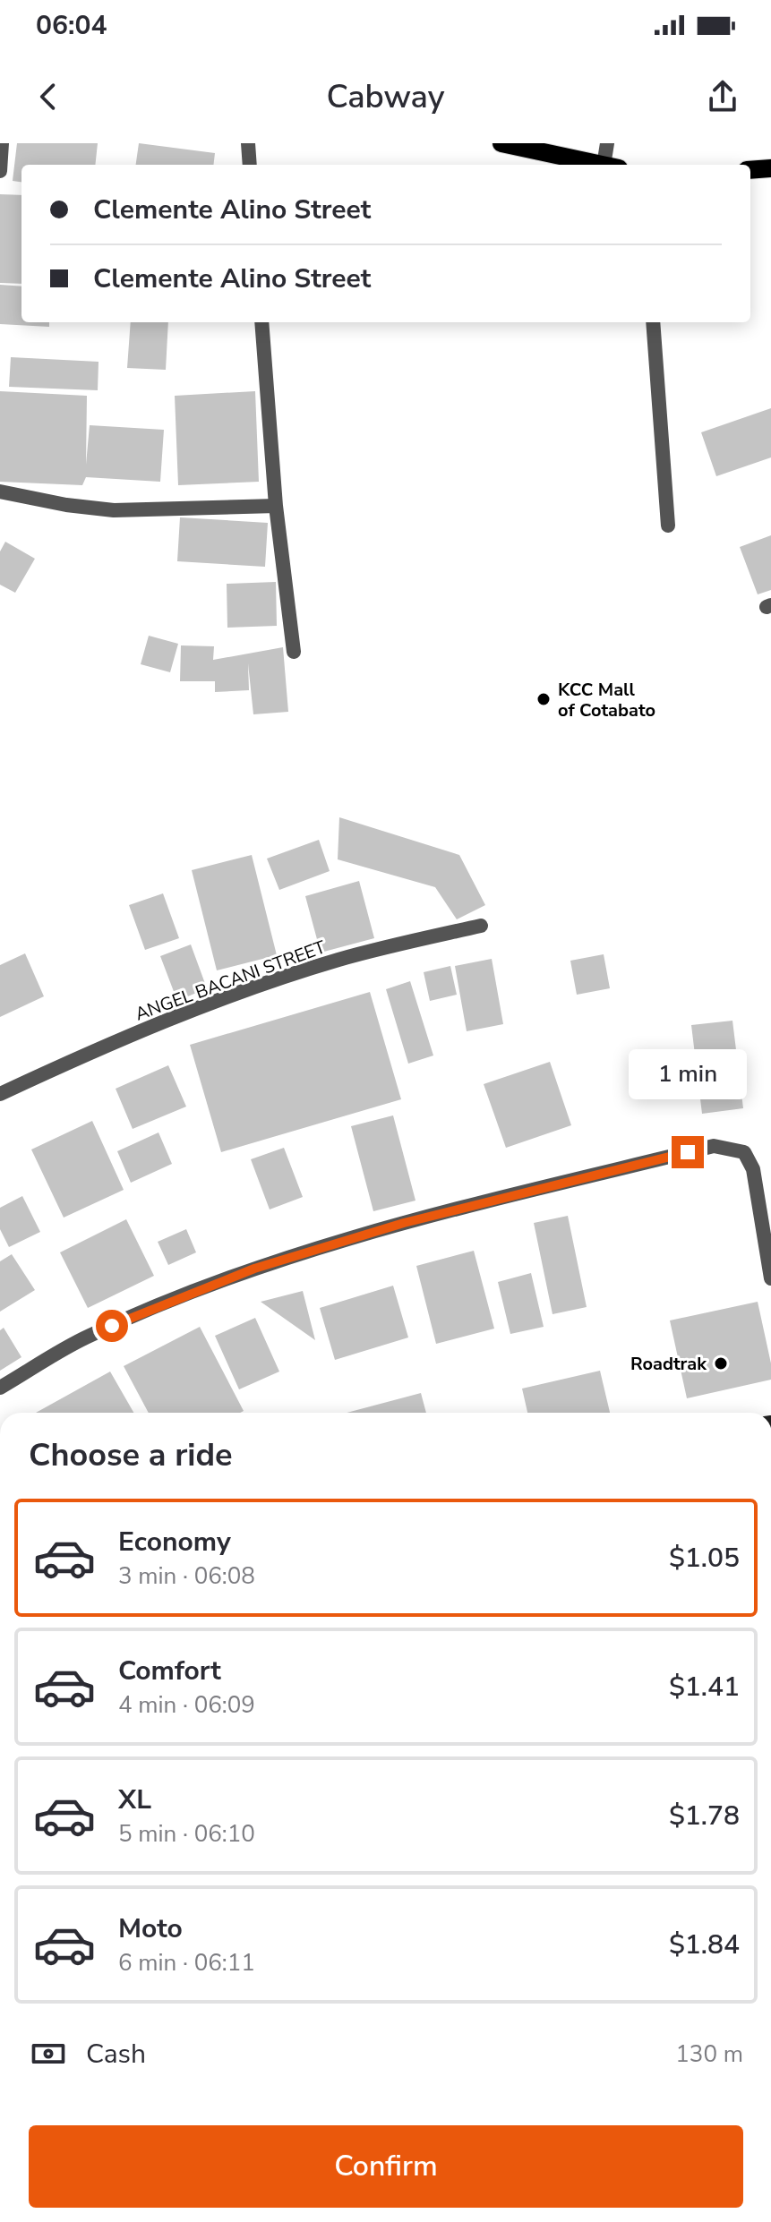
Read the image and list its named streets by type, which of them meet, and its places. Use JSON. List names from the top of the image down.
{
  "streets": {
    "street": ["ANGEL BACANI STREET"]
  },
  "places": ["KCC Mall of Cotabato", "Roadtrak"],
  "page": {
    "status": "06:04",
    "header": "Cabway",
    "banner": ["Clemente Alino Street", "Clemente Alino Street"],
    "bubble": "1 min",
    "heading": "Choose a ride",
    "list": [
      {
        "name": "Economy",
        "note": "3 min · 06:08",
        "value": "$1.05"
      },
      {
        "name": "Comfort",
        "note": "4 min · 06:09",
        "value": "$1.41"
      },
      {
        "name": "XL",
        "note": "5 min · 06:10",
        "value": "$1.78"
      },
      {
        "name": "Moto",
        "note": "6 min · 06:11",
        "value": "$1.84"
      }
    ],
    "pay": ["Cash", "130 m"],
    "buttons": "Confirm"
  }
}
